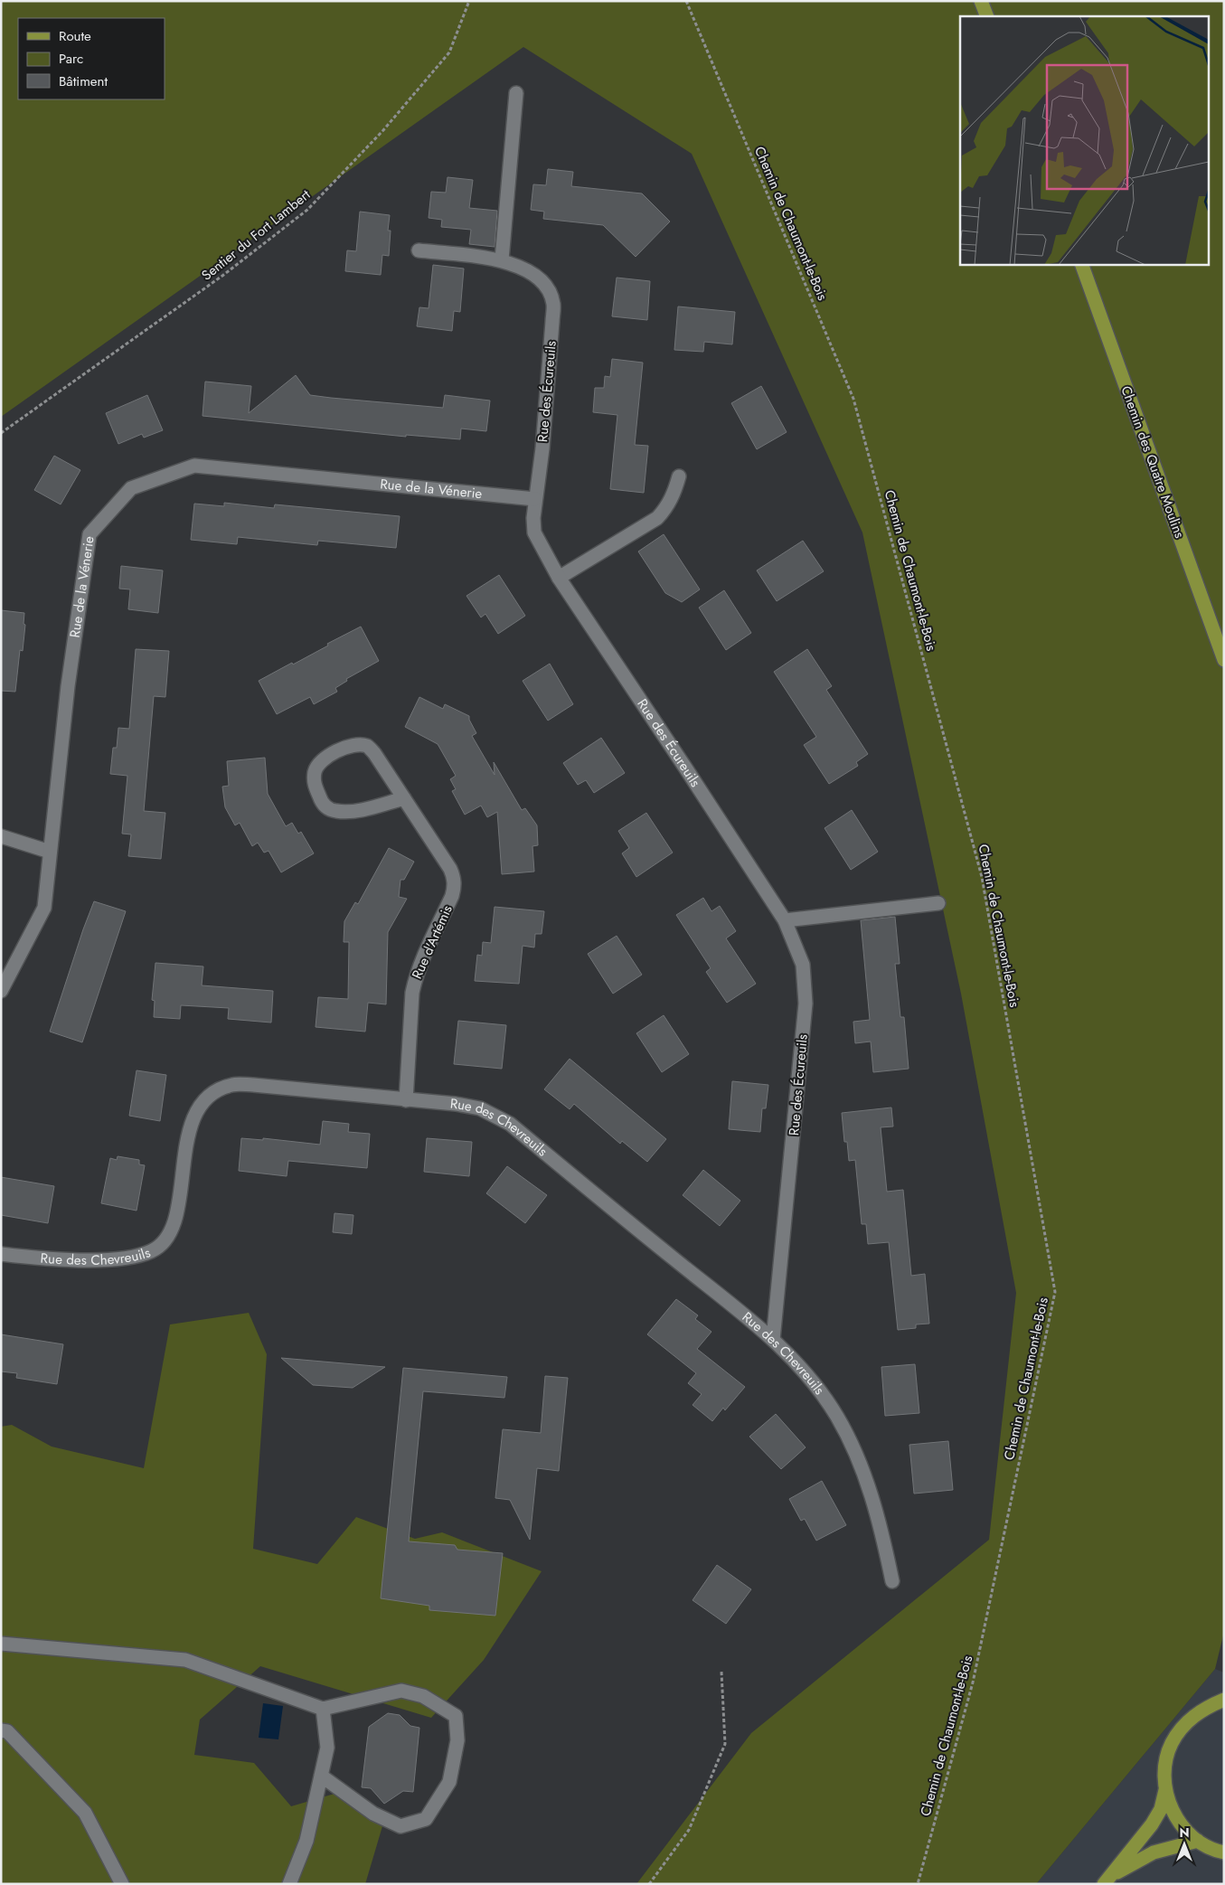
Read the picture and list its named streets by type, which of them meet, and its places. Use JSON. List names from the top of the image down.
{
  "streets": {
    "main road": ["Chemin des Quatre Moulins"],
    "street": [
      "Rue des Écureuils",
      "Rue de la Vénerie",
      "Rue d'Artémis",
      "Rue des Chevreuils"
    ],
    "path": ["Chemin de Chaumont-le-Bois", "Sentier du Fort Lambert"]
  },
  "crossings": [
    ["Rue des Écureuils", "Rue de la Vénerie"],
    ["Rue des Écureuils", "Rue des Chevreuils"],
    ["Rue d'Artémis", "Rue des Chevreuils"]
  ],
  "legend": ["Route", "Parc", "Bâtiment"],
  "north": "top"
}
